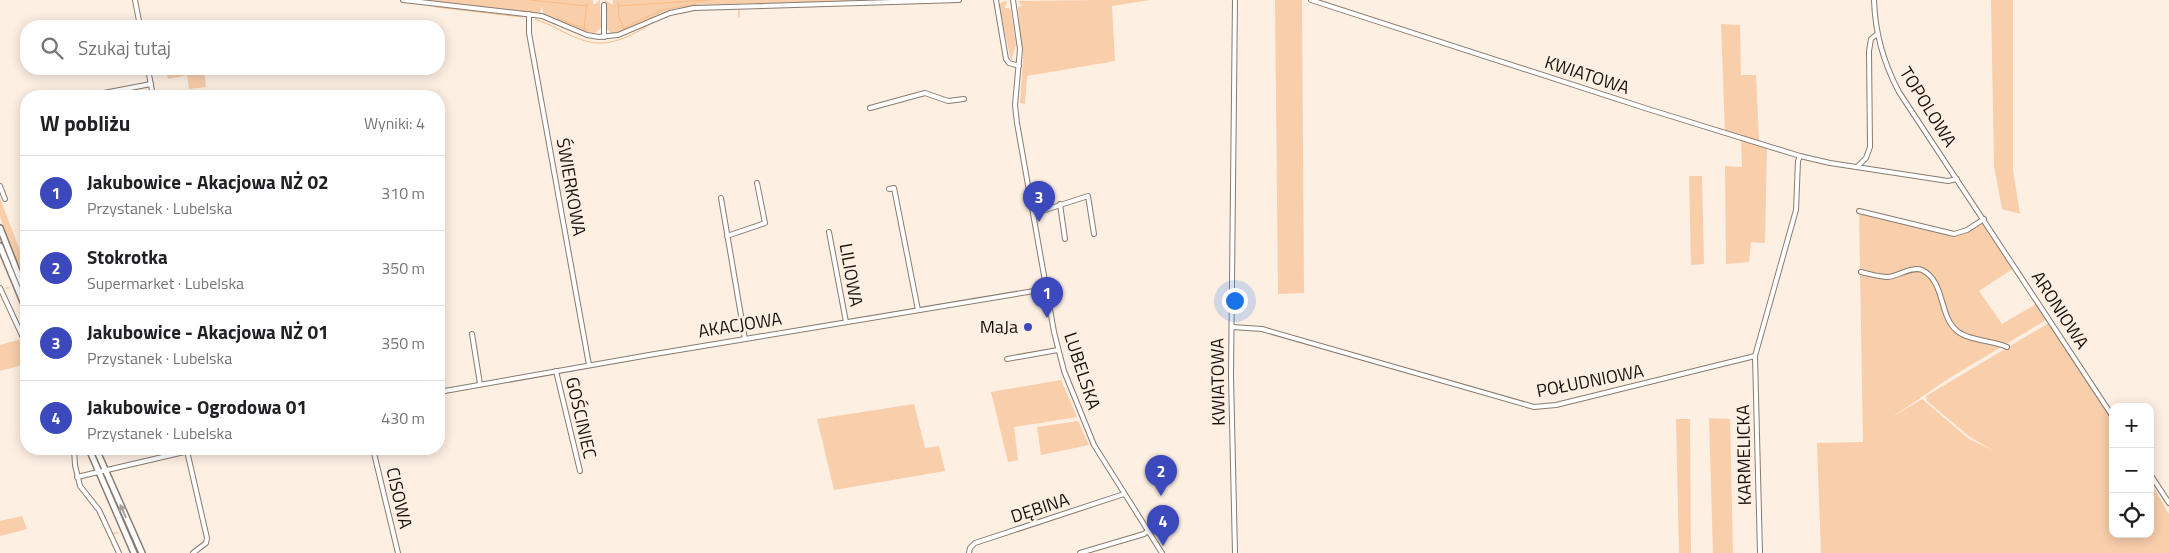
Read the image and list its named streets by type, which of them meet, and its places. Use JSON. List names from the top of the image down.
{
  "streets": {
    "street": [
      "KWIATOWA",
      "TOPOLOWA",
      "ŚWIERKOWA",
      "LILIOWA",
      "ARONIOWA",
      "AKACJOWA",
      "LUBELSKA",
      "POŁUDNIOWA",
      "GOŚCINIEC",
      "KARMELICKA",
      "CISOWA",
      "DĘBINA"
    ]
  },
  "crossings": [
    ["KWIATOWA", "TOPOLOWA"],
    ["KWIATOWA", "POŁUDNIOWA"],
    ["TOPOLOWA", "ARONIOWA"],
    ["ŚWIERKOWA", "AKACJOWA"],
    ["LILIOWA", "AKACJOWA"],
    ["AKACJOWA", "LUBELSKA"],
    ["AKACJOWA", "GOŚCINIEC"],
    ["LUBELSKA", "DĘBINA"],
    ["POŁUDNIOWA", "KARMELICKA"]
  ],
  "places": ["MaJa"],
  "page": {
    "search": "Szukaj tutaj",
    "heading": ["W pobliżu", "Wyniki: 4"],
    "list": [
      {
        "mark": "1",
        "name": "Jakubowice - Akacjowa NŻ 02",
        "note": "Przystanek · Lubelska",
        "value": "310 m"
      },
      {
        "mark": "2",
        "name": "Stokrotka",
        "note": "Supermarket · Lubelska",
        "value": "350 m"
      },
      {
        "mark": "3",
        "name": "Jakubowice - Akacjowa NŻ 01",
        "note": "Przystanek · Lubelska",
        "value": "350 m"
      },
      {
        "mark": "4",
        "name": "Jakubowice - Ogrodowa 01",
        "note": "Przystanek · Lubelska",
        "value": "430 m"
      }
    ],
    "pins": [
      "3",
      "1",
      "2",
      "4"
    ],
    "map_buttons": ["+", "−"]
  }
}
